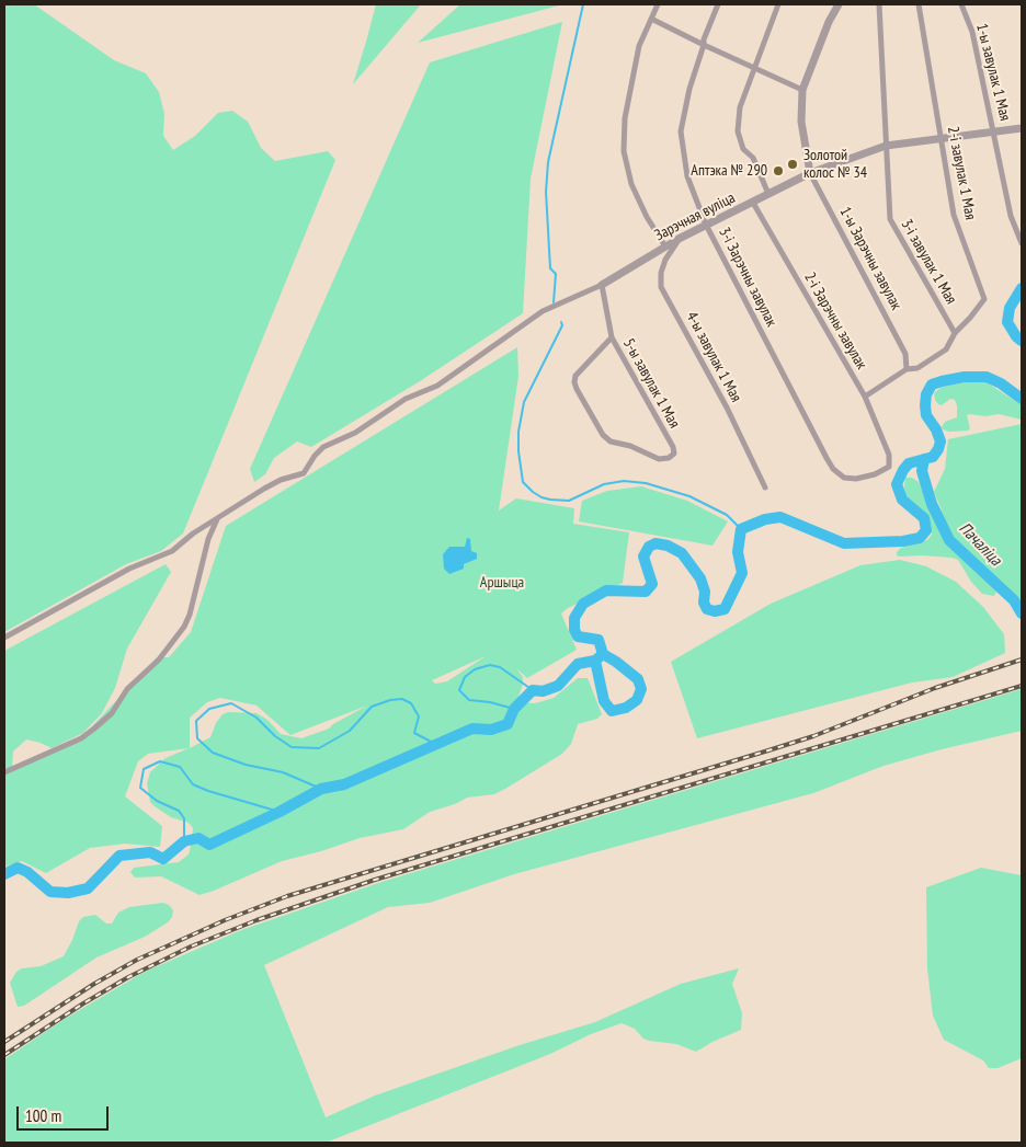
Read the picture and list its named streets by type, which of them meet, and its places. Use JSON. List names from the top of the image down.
{
  "streets": {
    "street": [
      "1-ы завулак 1 Мая",
      "2-і завулак 1 Мая",
      "Зарэчная вуліца",
      "1-ы Зарэчны завулак",
      "3-і завулак 1 Мая",
      "3-і Зарэчны завулак",
      "2-і Зарэчны завулак",
      "4-ы завулак 1 Мая",
      "5-ы завулак 1 Мая"
    ]
  },
  "crossings": [
    ["1-ы завулак 1 Мая", "Зарэчная вуліца"],
    ["2-і завулак 1 Мая", "Зарэчная вуліца"],
    ["2-і завулак 1 Мая", "3-і завулак 1 Мая"],
    ["Зарэчная вуліца", "1-ы Зарэчны завулак"],
    ["Зарэчная вуліца", "3-і завулак 1 Мая"],
    ["Зарэчная вуліца", "3-і Зарэчны завулак"],
    ["Зарэчная вуліца", "2-і Зарэчны завулак"],
    ["Зарэчная вуліца", "4-ы завулак 1 Мая"],
    ["Зарэчная вуліца", "5-ы завулак 1 Мая"],
    ["3-і Зарэчны завулак", "2-і Зарэчны завулак"]
  ],
  "water": ["Пачаліца"],
  "parks": ["Аршыца"],
  "places": ["Золотой колос № 34", "Аптэка № 290"],
  "scale_bar": "100 m"
}
